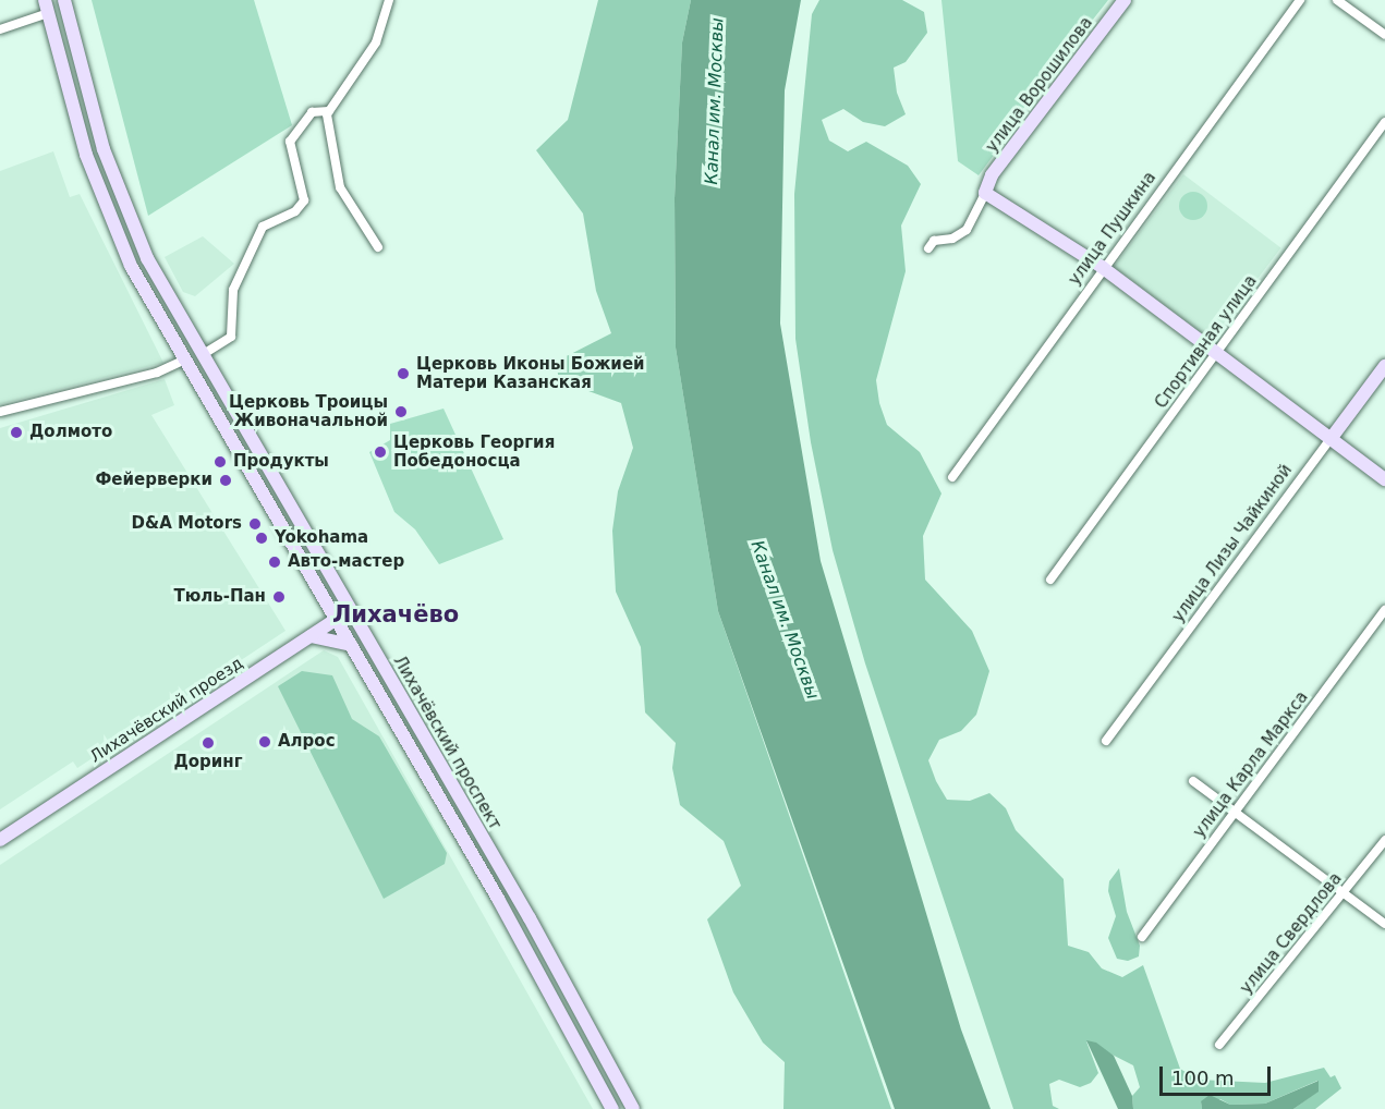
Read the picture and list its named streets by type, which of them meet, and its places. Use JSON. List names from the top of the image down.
{
  "streets": {
    "main road": [
      "улица Ворошилова",
      "улица Лизы Чайкиной",
      "Лихачёвский проезд",
      "Лихачёвский проспект"
    ],
    "street": [
      "улица Пушкина",
      "Спортивная улица",
      "улица Карла Маркса",
      "улица Свердлова"
    ]
  },
  "crossings": [
    ["Лихачёвский проезд", "Лихачёвский проспект"]
  ],
  "districts": ["Лихачёво"],
  "water": ["Канал им. Москвы"],
  "places": [
    "Церковь Иконы Божией Матери Казанская",
    "Церковь Троицы Живоначальной",
    "Долмото",
    "Церковь Георгия Победоносца",
    "Продукты",
    "Фейерверки",
    "D&A Motors",
    "Yokohama",
    "Авто-мастер",
    "Тюль-Пан",
    "Алрос",
    "Доринг"
  ],
  "scale_bar": "100 m"
}
